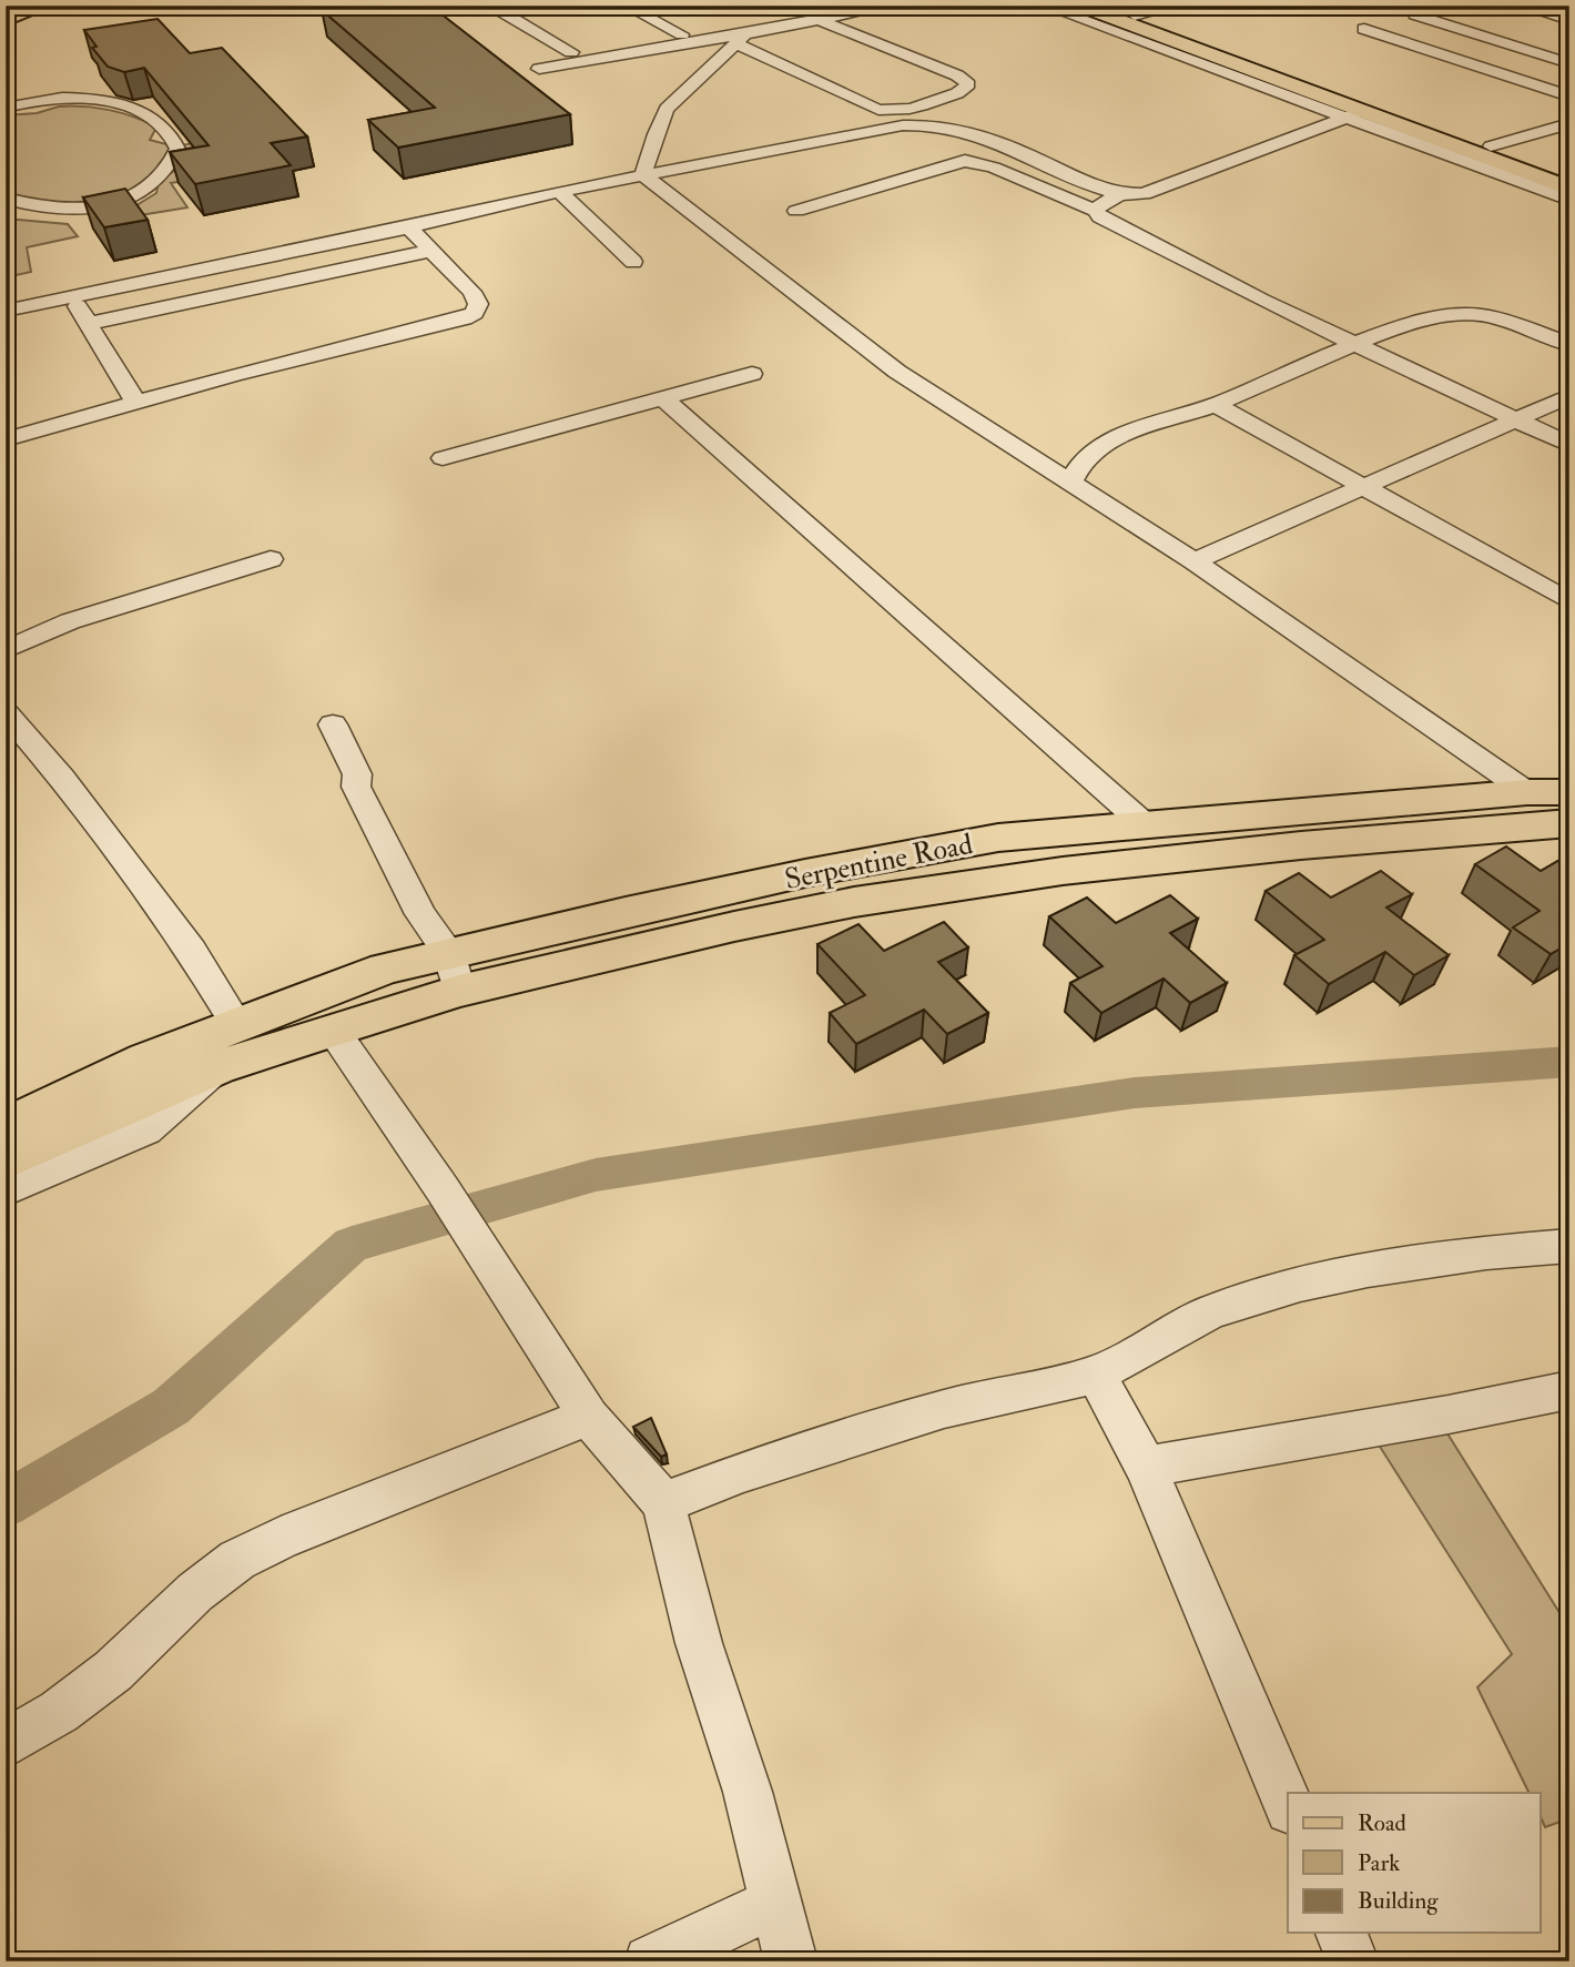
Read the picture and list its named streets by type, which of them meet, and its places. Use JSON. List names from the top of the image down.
{
  "streets": {
    "main road": ["Serpentine Road"]
  },
  "legend": ["Road", "Park", "Building"]
}
